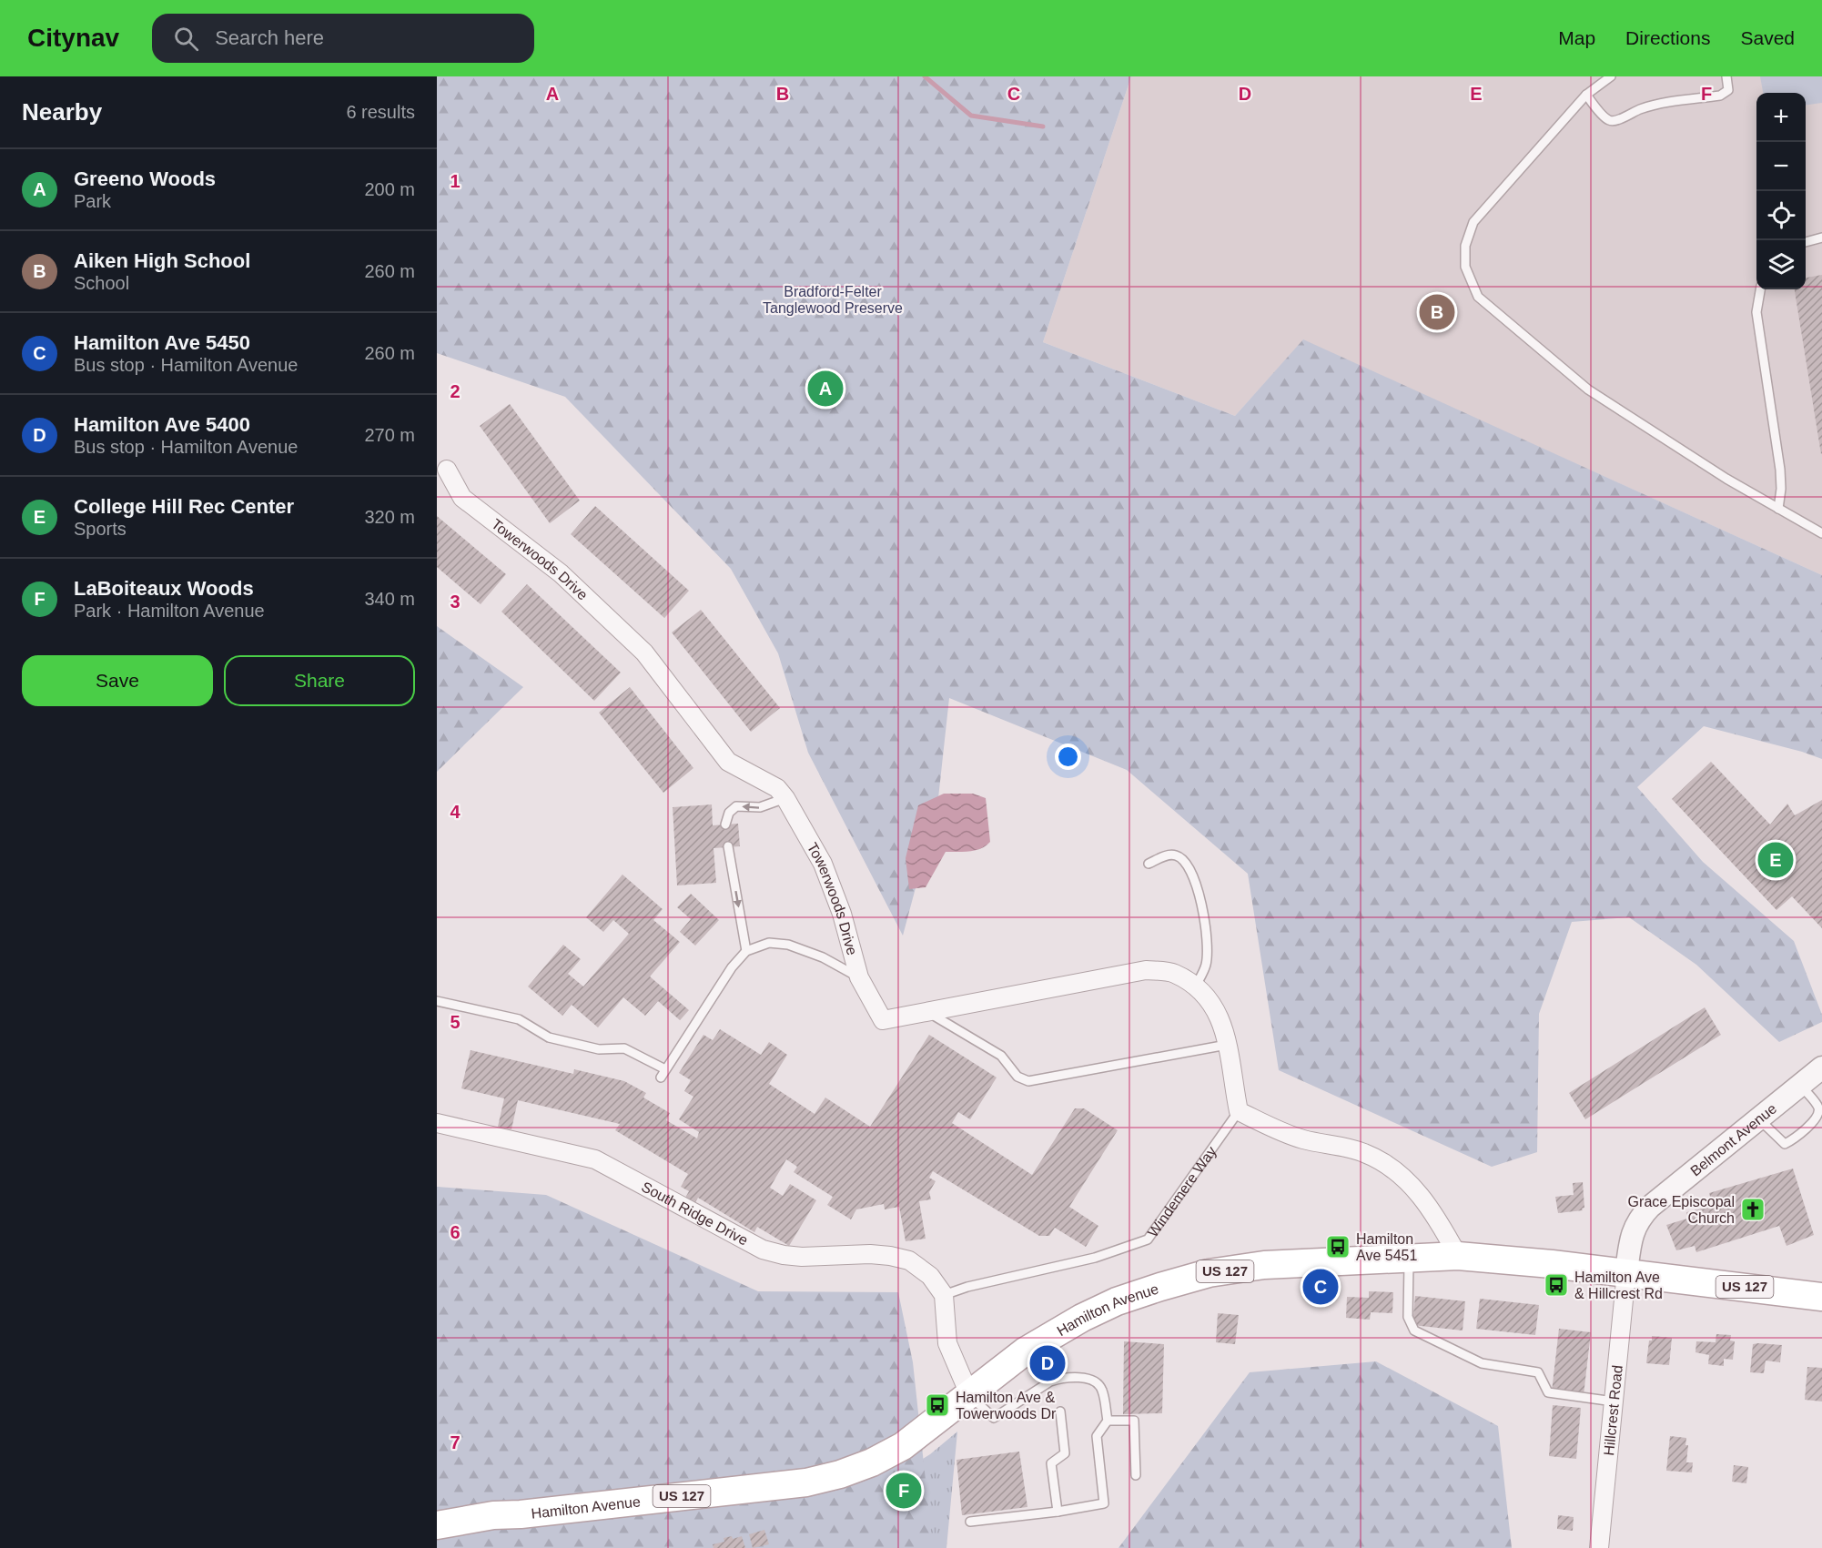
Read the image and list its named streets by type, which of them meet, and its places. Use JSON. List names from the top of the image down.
{
  "streets": {
    "main road": ["US 127", "Hamilton Avenue"],
    "street": [
      "Towerwoods Drive",
      "Belmont Avenue",
      "South Ridge Drive",
      "Hillcrest Road"
    ],
    "lane": ["Windemere Way"]
  },
  "crossings": [
    ["Towerwoods Drive", "Windemere Way"],
    ["Belmont Avenue", "Hamilton Avenue"],
    ["Belmont Avenue", "Hillcrest Road"],
    ["Windemere Way", "South Ridge Drive"],
    ["Hamilton Avenue", "Hillcrest Road"]
  ],
  "parks": ["Bradford-Felter Tanglewood Preserve"],
  "places": {
    "church": ["Grace Episcopal Church"],
    "bus stop": ["Hamilton Ave 5451", "Hamilton Ave & Hillcrest Rd", "Hamilton Ave & Towerwoods Dr"]
  },
  "page": {
    "header": "Citynav",
    "search": "Search here",
    "nav": ["Map", "Directions", "Saved"],
    "heading": ["Nearby", "6 results"],
    "map_buttons": ["+", "−"],
    "list": [
      {
        "mark": "A",
        "name": "Greeno Woods",
        "note": "Park",
        "value": "200 m"
      },
      {
        "mark": "B",
        "name": "Aiken High School",
        "note": "School",
        "value": "260 m"
      },
      {
        "mark": "C",
        "name": "Hamilton Ave 5450",
        "note": "Bus stop · Hamilton Avenue",
        "value": "260 m"
      },
      {
        "mark": "D",
        "name": "Hamilton Ave 5400",
        "note": "Bus stop · Hamilton Avenue",
        "value": "270 m"
      },
      {
        "mark": "E",
        "name": "College Hill Rec Center",
        "note": "Sports",
        "value": "320 m"
      },
      {
        "mark": "F",
        "name": "LaBoiteaux Woods",
        "note": "Park · Hamilton Avenue",
        "value": "340 m"
      }
    ],
    "pins": [
      "B",
      "A",
      "E",
      "C",
      "D",
      "F"
    ],
    "buttons": ["Save", "Share"]
  },
  "grid": {
    "columns": [
      "A",
      "B",
      "C",
      "D",
      "E",
      "F"
    ],
    "rows": [
      "1",
      "2",
      "3",
      "4",
      "5",
      "6",
      "7"
    ]
  }
}
